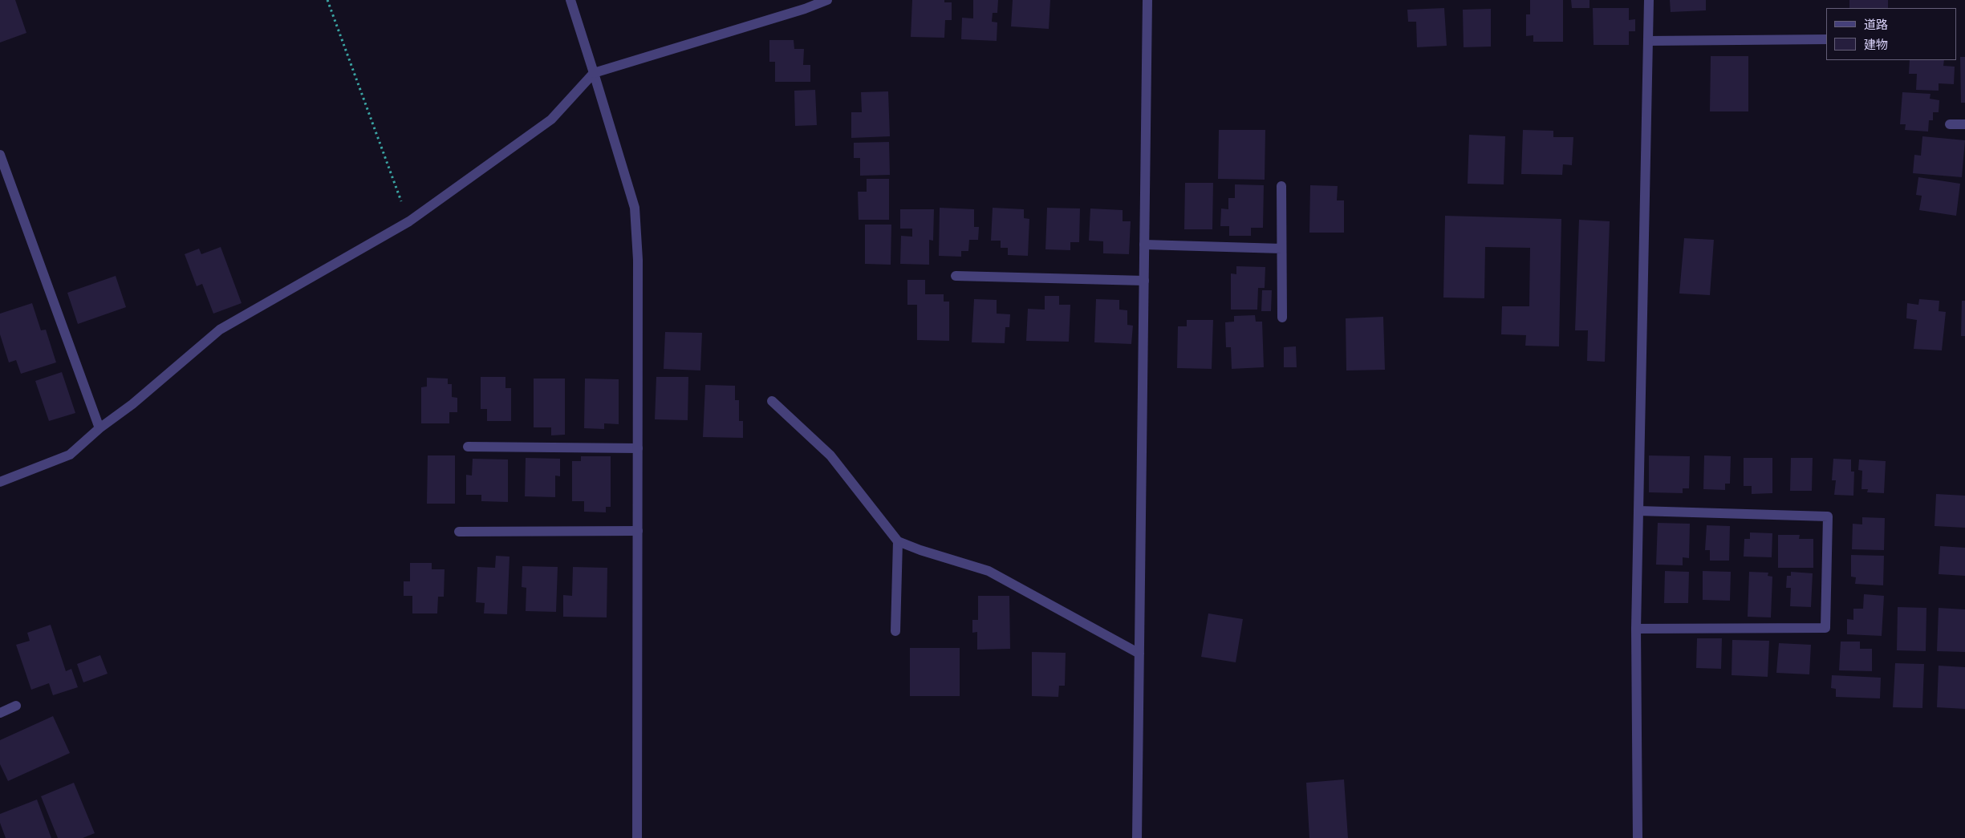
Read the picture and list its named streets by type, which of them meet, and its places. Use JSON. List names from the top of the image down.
{
  "legend": ["道路", "建物"]
}
